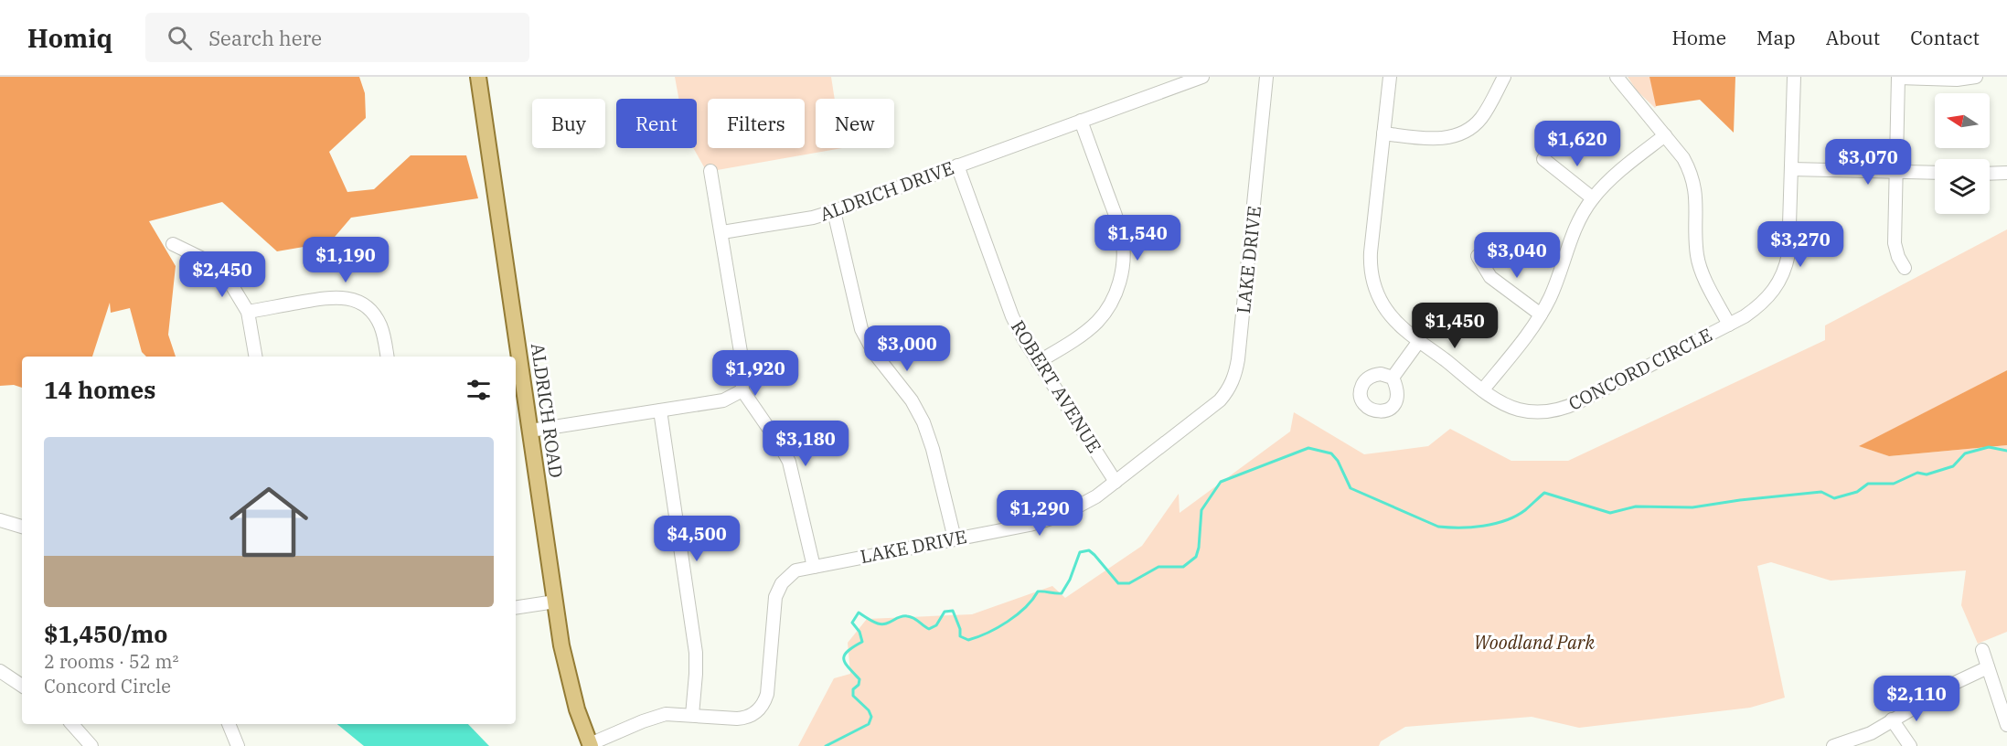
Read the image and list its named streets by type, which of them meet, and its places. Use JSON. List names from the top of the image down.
{
  "streets": {
    "main road": ["ALDRICH ROAD"],
    "street": [
      "ALDRICH DRIVE",
      "LAKE DRIVE",
      "CONCORD CIRCLE",
      "ROBERT AVENUE"
    ]
  },
  "crossings": [
    ["ALDRICH DRIVE", "ROBERT AVENUE"],
    ["LAKE DRIVE", "ROBERT AVENUE"],
    ["LAKE DRIVE", "ALDRICH ROAD"]
  ],
  "parks": ["Woodland Park"],
  "north": "left",
  "page": {
    "header": "Homiq",
    "search": "Search here",
    "nav": [
      "Home",
      "Map",
      "About",
      "Contact"
    ],
    "chip": [
      "Buy",
      "Rent",
      "Filters",
      "New"
    ],
    "price": [
      "$1,620",
      "$3,070",
      "$1,540",
      "$3,270",
      "$3,040",
      "$1,190",
      "$2,450",
      "$1,450",
      "$3,000",
      "$1,920",
      "$3,180",
      "$1,290",
      "$4,500",
      "$2,110"
    ],
    "heading": "14 homes",
    "list": [
      {
        "name": "$1,450/mo",
        "note": "2 rooms · 52 m² · Concord Circle"
      }
    ]
  }
}
